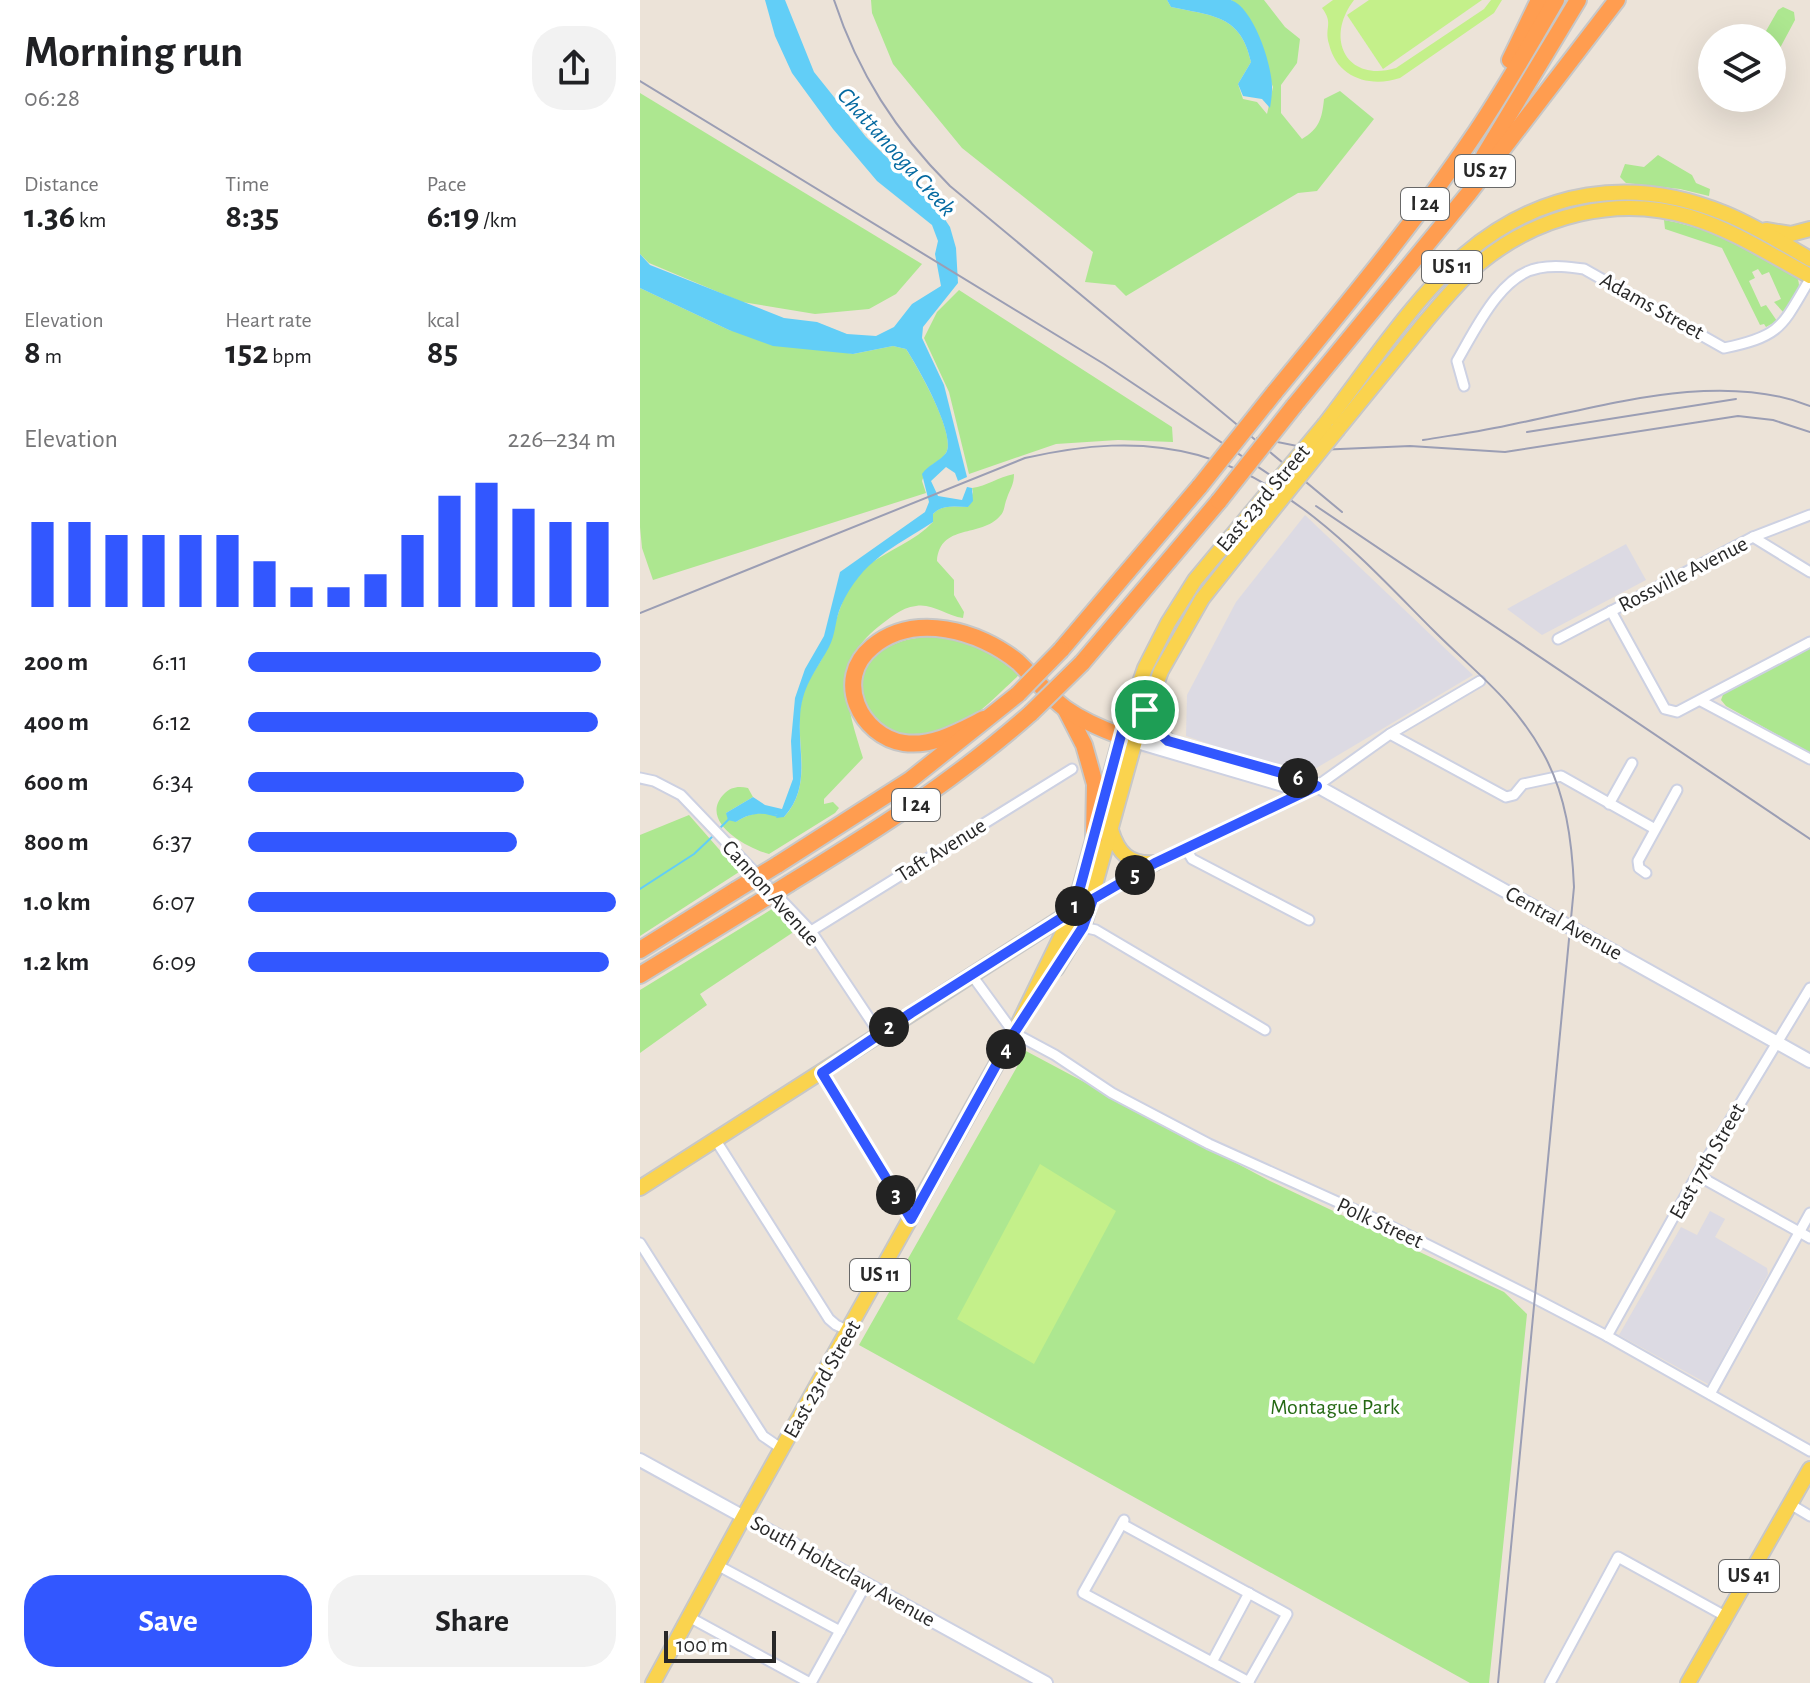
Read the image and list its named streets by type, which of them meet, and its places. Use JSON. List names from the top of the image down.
{
  "streets": {
    "highway": ["US 27", "I 24"],
    "main road": [
      "US 11",
      "East 23rd Street",
      "Central Avenue",
      "South Holtzclaw Avenue",
      "US 41"
    ],
    "street": [
      "Adams Street",
      "Rossville Avenue",
      "Taft Avenue",
      "Cannon Avenue",
      "East 17th Street",
      "Polk Street"
    ]
  },
  "crossings": [
    ["US 27", "I 24"],
    ["US 11", "East 23rd Street"],
    ["Adams Street", "East 23rd Street"],
    ["East 23rd Street", "Central Avenue"],
    ["East 23rd Street", "Polk Street"],
    ["East 23rd Street", "South Holtzclaw Avenue"],
    ["Taft Avenue", "Cannon Avenue"],
    ["Central Avenue", "East 17th Street"],
    ["East 17th Street", "Polk Street"]
  ],
  "water": ["Chattanooga Creek"],
  "parks": ["Montague Park"],
  "scale_bar": "100 m",
  "page": {
    "heading": ["Morning run", "06:28"],
    "stats": [
      ["Distance", "1.36 km"],
      ["Time", "8:35"],
      ["Pace", "6:19 /km"],
      ["Elevation", "8 m"],
      ["Heart rate", "152 bpm"],
      ["kcal", "85"]
    ],
    "chart": ["Elevation", "226–234 m"],
    "list": [
      {
        "name": "200 m",
        "note": "6:11"
      },
      {
        "name": "400 m",
        "note": "6:12"
      },
      {
        "name": "600 m",
        "note": "6:34"
      },
      {
        "name": "800 m",
        "note": "6:37"
      },
      {
        "name": "1.0 km",
        "note": "6:07"
      },
      {
        "name": "1.2 km",
        "note": "6:09"
      }
    ],
    "pins": [
      "6",
      "5",
      "1",
      "2",
      "4",
      "3"
    ],
    "buttons": ["Save", "Share"],
    "scale": "100 m"
  }
}
